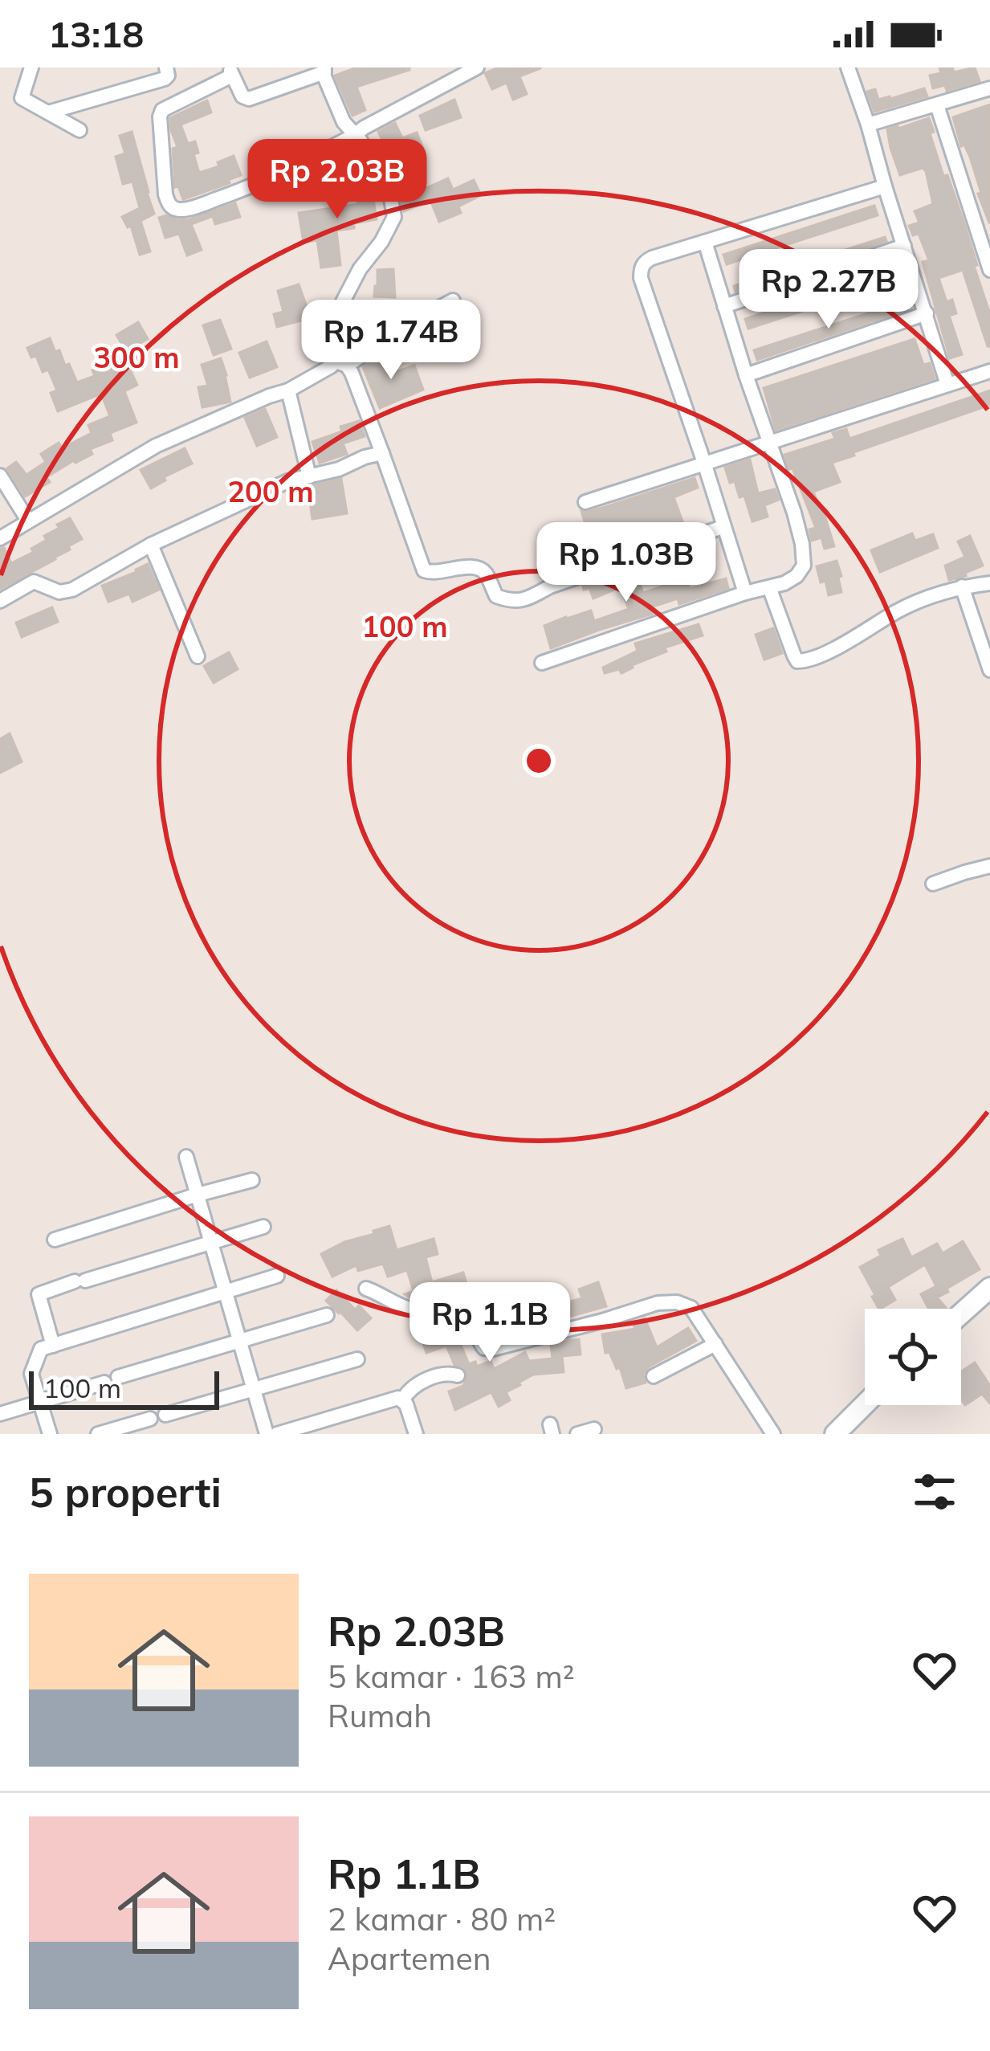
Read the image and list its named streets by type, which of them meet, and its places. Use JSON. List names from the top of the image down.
{
  "scale_bar": "100 m",
  "page": {
    "status": "13:18",
    "price": [
      "Rp 2.03B",
      "Rp 2.27B",
      "Rp 1.74B",
      "Rp 1.03B",
      "Rp 1.1B"
    ],
    "scale": "100 m",
    "heading": "5 properti",
    "list": [
      {
        "name": "Rp 2.03B",
        "note": "5 kamar · 163 m² · Rumah"
      },
      {
        "name": "Rp 1.1B",
        "note": "2 kamar · 80 m² · Apartemen"
      }
    ]
  },
  "rings": ["300 m", "200 m", "100 m"]
}
